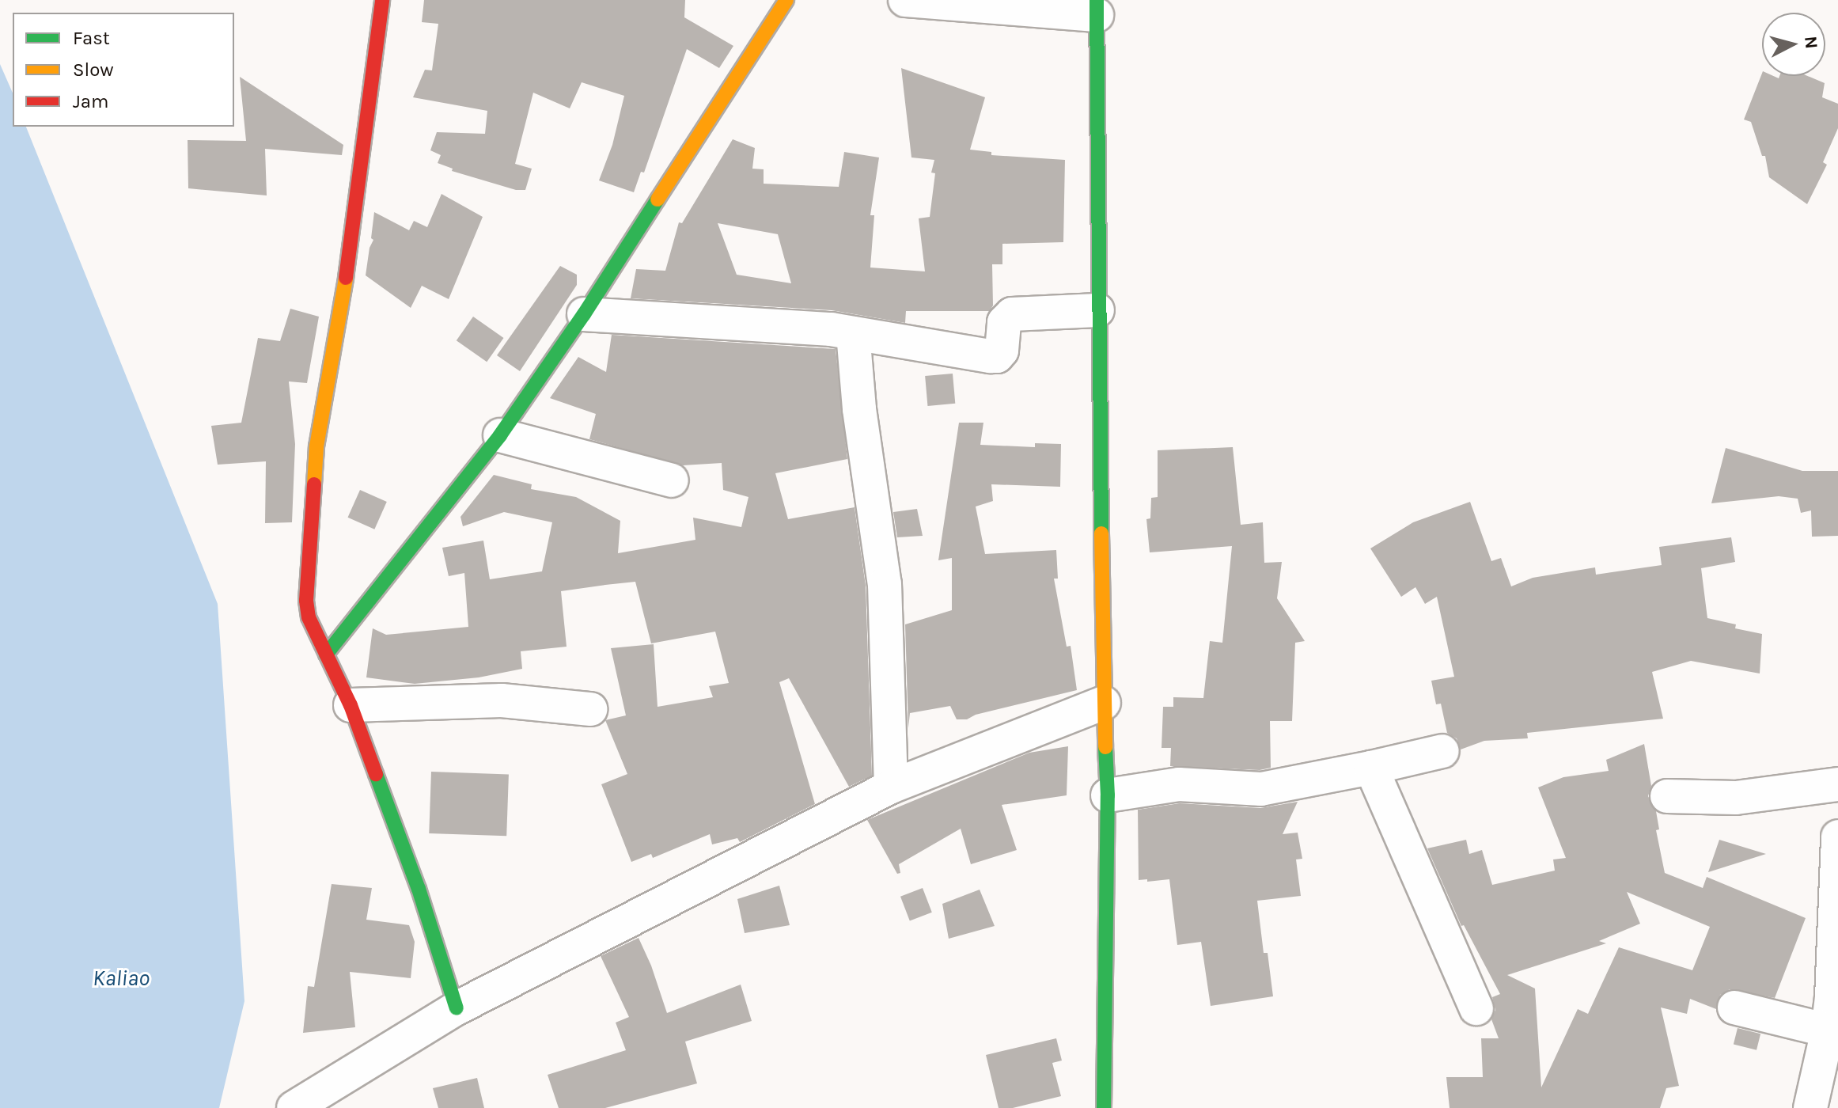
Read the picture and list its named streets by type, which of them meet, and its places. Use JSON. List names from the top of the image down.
{
  "water": ["Kaliao"],
  "legend": ["Fast", "Slow", "Jam"],
  "north": "right"
}
